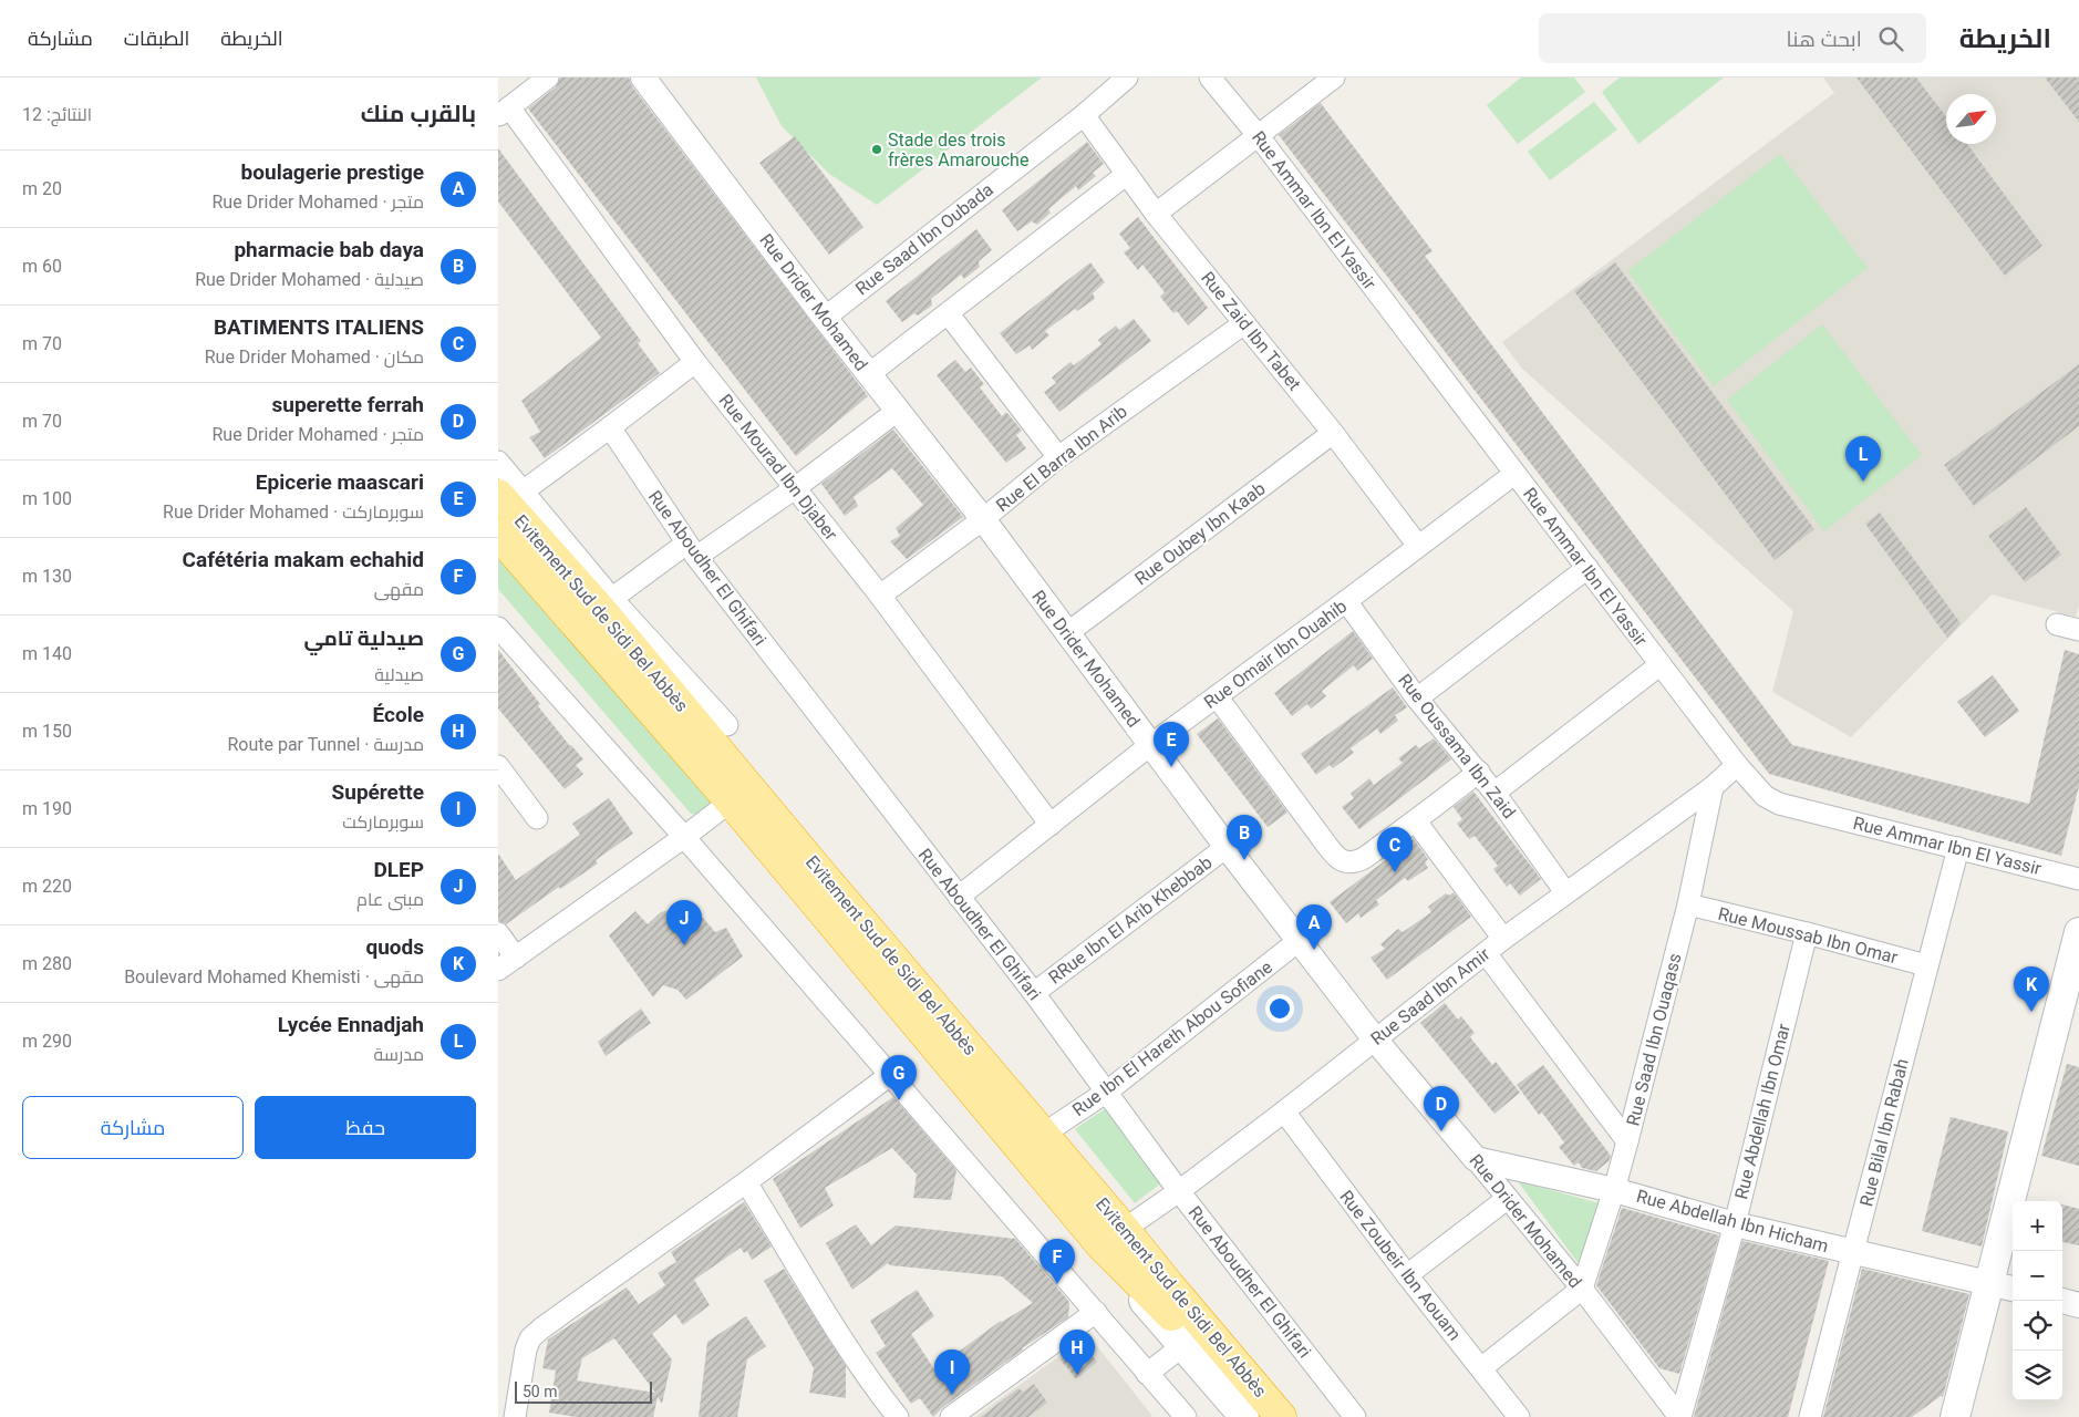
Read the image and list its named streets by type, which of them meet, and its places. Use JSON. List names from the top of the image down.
{
  "streets": {
    "highway": ["Evitement Sud de Sidi Bel Abbès"],
    "street": [
      "Rue Ammar Ibn El Yassir",
      "Rue Saad Ibn Oubada",
      "Rue Drider Mohamed",
      "Rue Zaid Ibn Tabet",
      "Rue El Barra Ibn Arib",
      "Rue Mourad Ibn Djaber",
      "Rue Oubey Ibn Kaab",
      "Rue Aboudher El Ghifari",
      "Rue Omair Ibn Ouahib",
      "Rue Oussama Ibn Zaid",
      "RRue Ibn El Arib Khebbab",
      "Rue Moussab Ibn Omar",
      "Rue Saad Ibn Amir",
      "Rue Ibn El Hareth Abou Sofiane",
      "Rue Saad Ibn Ouaqass",
      "Rue Abdellah Ibn Omar",
      "Rue Bilal Ibn Rabah",
      "Rue Abdellah Ibn Hicham",
      "Rue Zoubeir Ibn Aouam"
    ]
  },
  "crossings": [
    ["Rue Ammar Ibn El Yassir", "Rue Omair Ibn Ouahib"],
    ["Rue Ammar Ibn El Yassir", "Rue Saad Ibn Amir"],
    ["Rue Ammar Ibn El Yassir", "Rue Bilal Ibn Rabah"],
    ["Rue Saad Ibn Oubada", "Rue Drider Mohamed"],
    ["Rue Saad Ibn Oubada", "Rue Zaid Ibn Tabet"],
    ["Rue Drider Mohamed", "Rue El Barra Ibn Arib"],
    ["Rue Drider Mohamed", "Rue Oubey Ibn Kaab"],
    ["Rue Drider Mohamed", "Rue Omair Ibn Ouahib"],
    ["Rue Drider Mohamed", "RRue Ibn El Arib Khebbab"],
    ["Rue Drider Mohamed", "Rue Saad Ibn Amir"],
    ["Rue Drider Mohamed", "Rue Ibn El Hareth Abou Sofiane"],
    ["Rue Drider Mohamed", "Rue Saad Ibn Ouaqass"],
    ["Rue Drider Mohamed", "Rue Abdellah Ibn Omar"],
    ["Rue Drider Mohamed", "Rue Abdellah Ibn Hicham"],
    ["Rue Zaid Ibn Tabet", "Rue El Barra Ibn Arib"],
    ["Rue Zaid Ibn Tabet", "Rue Oubey Ibn Kaab"],
    ["Rue Zaid Ibn Tabet", "Rue Omair Ibn Ouahib"],
    ["Rue El Barra Ibn Arib", "Rue Mourad Ibn Djaber"],
    ["Rue Mourad Ibn Djaber", "Rue Omair Ibn Ouahib"],
    ["Rue Aboudher El Ghifari", "Rue Omair Ibn Ouahib"],
    ["Rue Aboudher El Ghifari", "RRue Ibn El Arib Khebbab"],
    ["Rue Aboudher El Ghifari", "Rue Saad Ibn Amir"],
    ["Rue Aboudher El Ghifari", "Rue Ibn El Hareth Abou Sofiane"],
    ["Evitement Sud de Sidi Bel Abbès", "Rue Saad Ibn Amir"],
    ["Evitement Sud de Sidi Bel Abbès", "Rue Ibn El Hareth Abou Sofiane"],
    ["Rue Omair Ibn Ouahib", "Rue Oussama Ibn Zaid"],
    ["Rue Oussama Ibn Zaid", "Rue Saad Ibn Amir"],
    ["Rue Moussab Ibn Omar", "Rue Saad Ibn Ouaqass"],
    ["Rue Moussab Ibn Omar", "Rue Abdellah Ibn Omar"],
    ["Rue Moussab Ibn Omar", "Rue Bilal Ibn Rabah"],
    ["Rue Saad Ibn Amir", "Rue Saad Ibn Ouaqass"],
    ["Rue Saad Ibn Amir", "Rue Zoubeir Ibn Aouam"],
    ["Rue Saad Ibn Ouaqass", "Rue Abdellah Ibn Hicham"],
    ["Rue Abdellah Ibn Omar", "Rue Abdellah Ibn Hicham"],
    ["Rue Bilal Ibn Rabah", "Rue Abdellah Ibn Hicham"]
  ],
  "places": ["Stade des trois frères Amarouche"],
  "scale_bar": "50 m",
  "north": "top right",
  "page": {
    "header": "الخريطة",
    "search": "ابحث هنا",
    "nav": ["الخريطة", "الطبقات", "مشاركة"],
    "heading": ["بالقرب منك", "النتائج: 12"],
    "list": [
      {
        "mark": "A",
        "name": "boulagerie prestige",
        "note": "متجر · Rue Drider Mohamed",
        "value": "20 m"
      },
      {
        "mark": "B",
        "name": "pharmacie bab daya",
        "note": "صيدلية · Rue Drider Mohamed",
        "value": "60 m"
      },
      {
        "mark": "C",
        "name": "BATIMENTS ITALIENS",
        "note": "مكان · Rue Drider Mohamed",
        "value": "70 m"
      },
      {
        "mark": "D",
        "name": "superette ferrah",
        "note": "متجر · Rue Drider Mohamed",
        "value": "70 m"
      },
      {
        "mark": "E",
        "name": "Epicerie maascari",
        "note": "سوبرماركت · Rue Drider Mohamed",
        "value": "100 m"
      },
      {
        "mark": "F",
        "name": "Cafétéria makam echahid",
        "note": "مقهى",
        "value": "130 m"
      },
      {
        "mark": "G",
        "name": "صيدلية تامي",
        "note": "صيدلية",
        "value": "140 m"
      },
      {
        "mark": "H",
        "name": "École",
        "note": "مدرسة · Route par Tunnel",
        "value": "150 m"
      },
      {
        "mark": "I",
        "name": "Supérette",
        "note": "سوبرماركت",
        "value": "190 m"
      },
      {
        "mark": "J",
        "name": "DLEP",
        "note": "مبنى عام",
        "value": "220 m"
      },
      {
        "mark": "K",
        "name": "quods",
        "note": "مقهى · Boulevard Mohamed Khemisti",
        "value": "280 m"
      },
      {
        "mark": "L",
        "name": "Lycée Ennadjah",
        "note": "مدرسة",
        "value": "290 m"
      }
    ],
    "pins": [
      "L",
      "E",
      "B",
      "C",
      "J",
      "A",
      "K",
      "G",
      "D",
      "F",
      "H",
      "I"
    ],
    "buttons": ["حفظ", "مشاركة"],
    "map_buttons": ["+", "−"],
    "scale": "50 m"
  }
}
